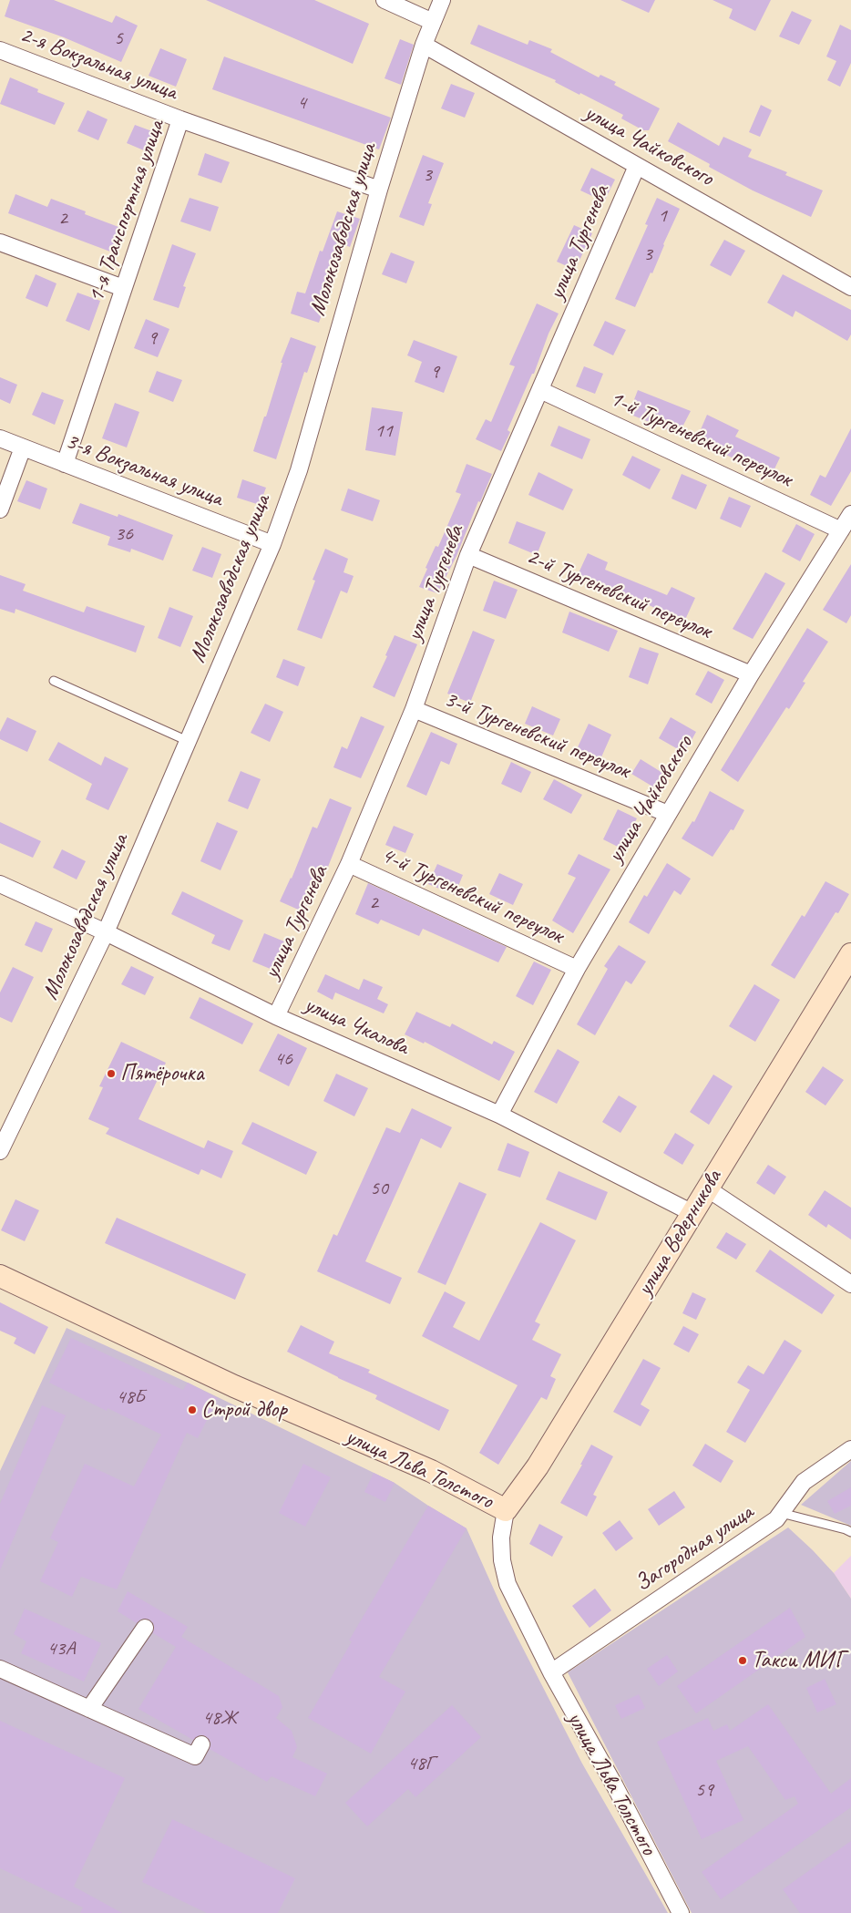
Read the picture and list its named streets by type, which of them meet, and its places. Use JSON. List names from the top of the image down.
{
  "streets": {
    "street": [
      "2-я Вокзальная улица",
      "улица Чайковского",
      "1-я Транспортная улица",
      "Молокозаводская улица",
      "улица Тургенева",
      "1-й Тургеневский переулок",
      "3-я Вокзальная улица",
      "2-й Тургеневский переулок",
      "3-й Тургеневский переулок",
      "4-й Тургеневский переулок",
      "улица Чкалова",
      "улица Ведерникова",
      "улица Льва Толстого",
      "Загородная улица"
    ]
  },
  "crossings": [
    ["2-я Вокзальная улица", "1-я Транспортная улица"],
    ["улица Чайковского", "Молокозаводская улица"],
    ["улица Чайковского", "улица Тургенева"],
    ["улица Чайковского", "1-й Тургеневский переулок"],
    ["улица Чайковского", "2-й Тургеневский переулок"],
    ["улица Чайковского", "3-й Тургеневский переулок"],
    ["улица Чайковского", "4-й Тургеневский переулок"],
    ["улица Чайковского", "улица Чкалова"],
    ["1-я Транспортная улица", "Молокозаводская улица"],
    ["1-я Транспортная улица", "3-я Вокзальная улица"],
    ["Молокозаводская улица", "3-я Вокзальная улица"],
    ["Молокозаводская улица", "улица Чкалова"],
    ["улица Тургенева", "1-й Тургеневский переулок"],
    ["улица Тургенева", "2-й Тургеневский переулок"],
    ["улица Тургенева", "3-й Тургеневский переулок"],
    ["улица Тургенева", "4-й Тургеневский переулок"],
    ["улица Тургенева", "улица Чкалова"],
    ["улица Чкалова", "улица Ведерникова"],
    ["улица Ведерникова", "улица Льва Толстого"],
    ["улица Льва Толстого", "Загородная улица"]
  ],
  "places": ["Пятёрочка", "Строй двор", "Такси МИГ"],
  "house_numbers": [
    "5",
    "4",
    "3",
    "1",
    "2",
    "3",
    "9",
    "9",
    "11",
    "36",
    "2",
    "46",
    "50",
    "48Б",
    "43А",
    "48Ж",
    "48Г",
    "59"
  ]
}
